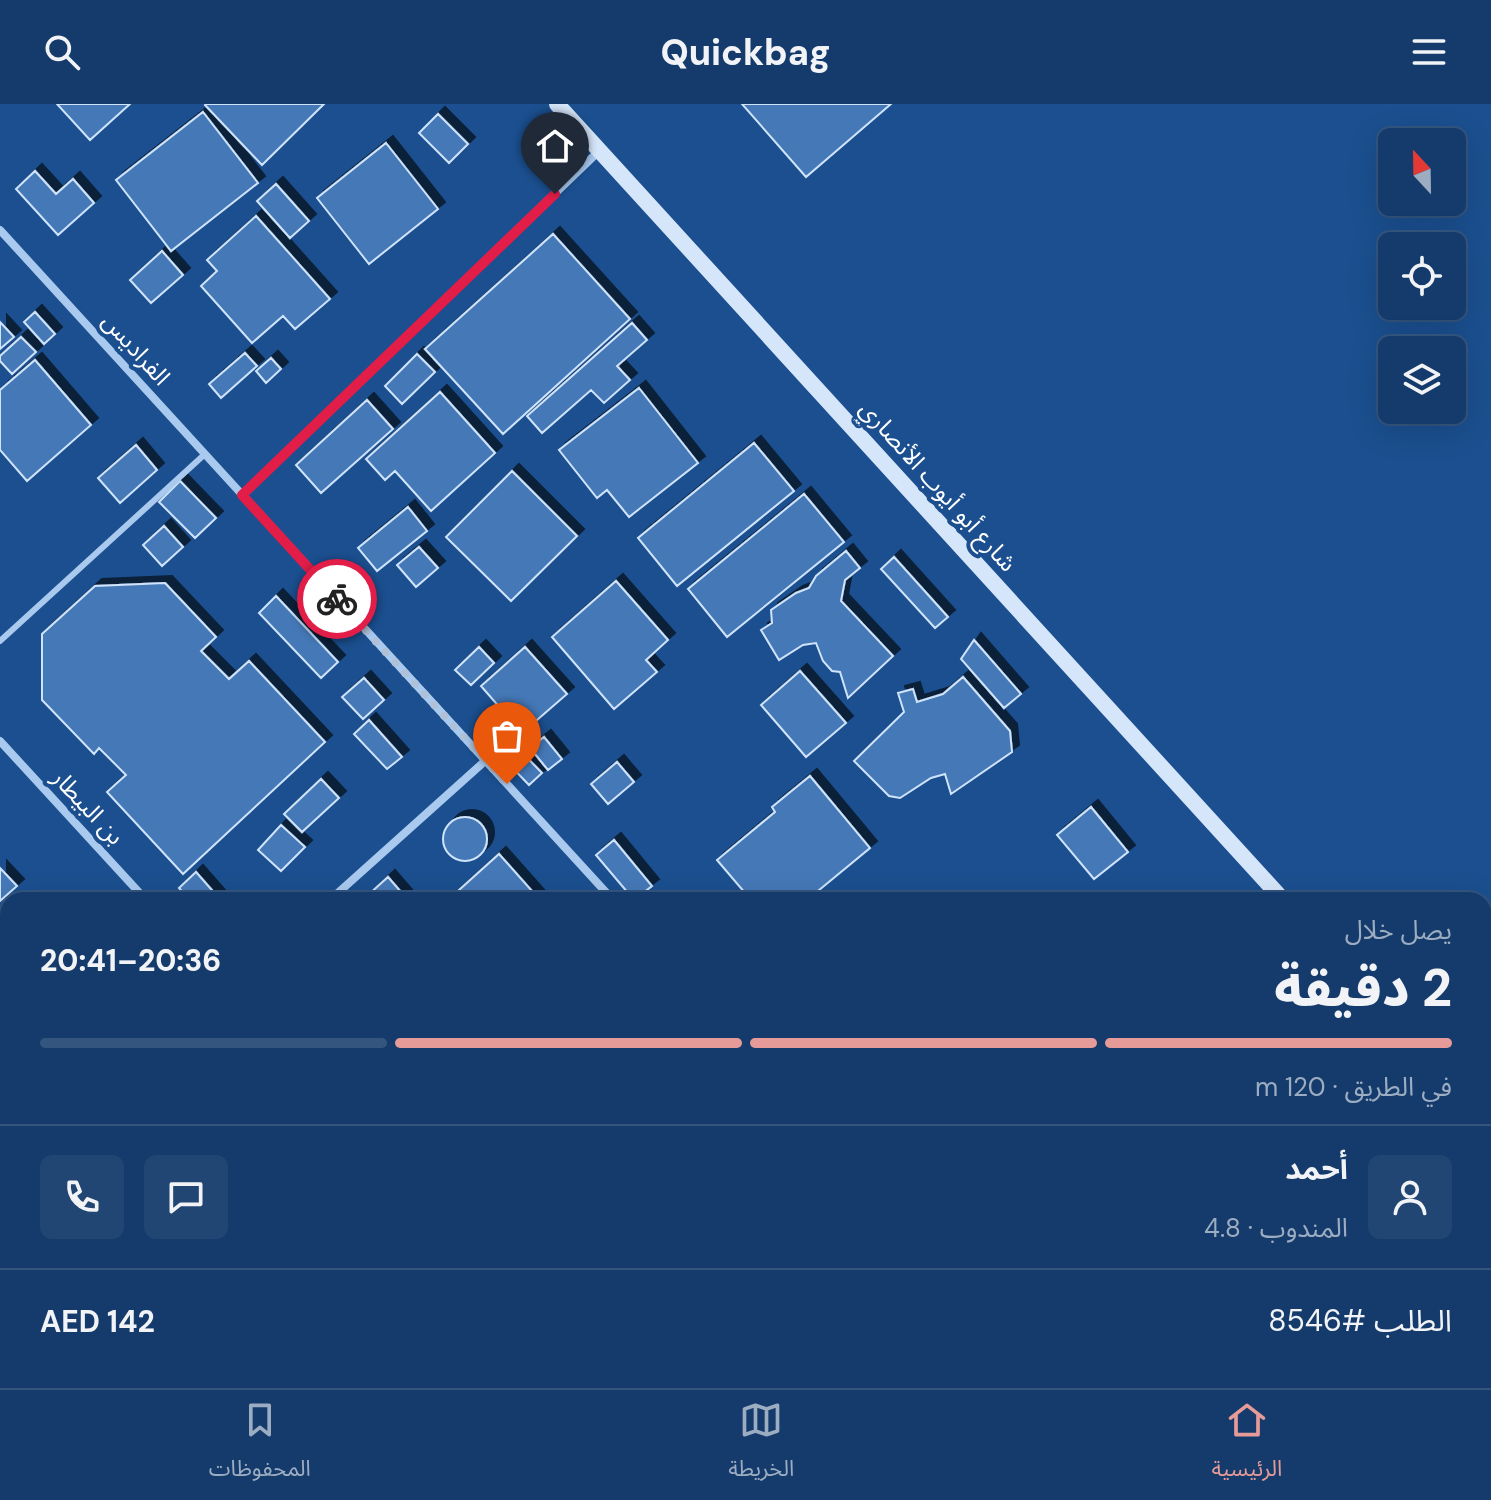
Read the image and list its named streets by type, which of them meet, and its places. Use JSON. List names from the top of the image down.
{
  "streets": {
    "street": ["الفراديس", "شارع أبو أيوب الأنصاري", "بن البيطار"]
  },
  "north": "top",
  "page": {
    "header": "Quickbag",
    "heading": ["2 دقيقة", "يصل خلال", "20:36–20:41"],
    "panel": [
      "أحمد",
      "المندوب · 4.8",
      "الطلب #8546",
      "AED 142"
    ],
    "bar": "في الطريق · 120 m",
    "tabs": ["الرئيسية", "الخريطة", "المحفوظات"]
  }
}
